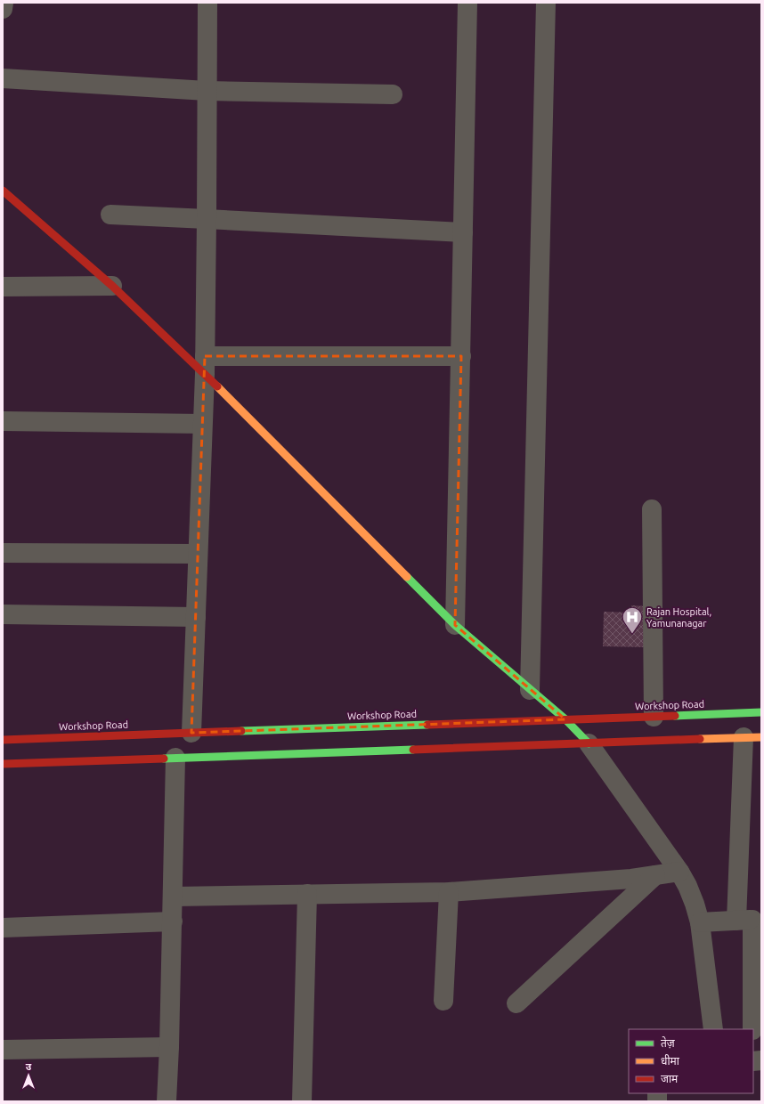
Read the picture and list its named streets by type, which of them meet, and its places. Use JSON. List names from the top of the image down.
{
  "streets": {
    "main road": ["Workshop Road"]
  },
  "places": {
    "hospital": ["Rajan Hospital, Yamunanagar"]
  },
  "legend": ["तेज़", "धीमा", "जाम"],
  "north": "top"
}
